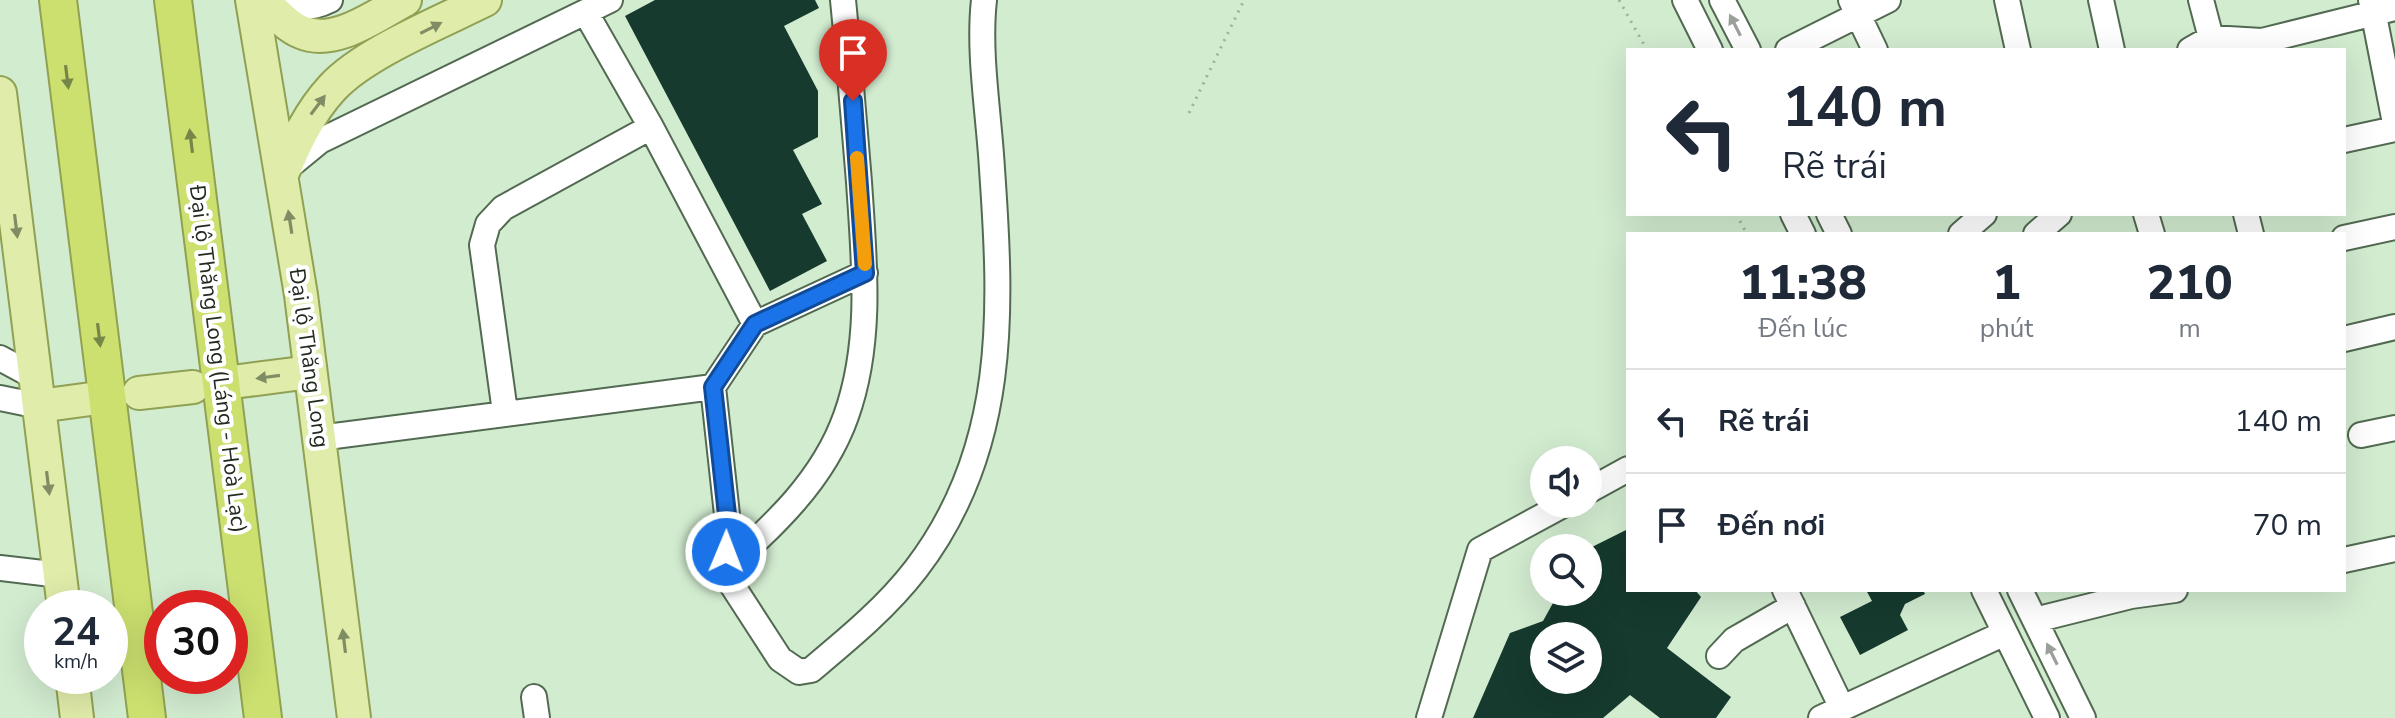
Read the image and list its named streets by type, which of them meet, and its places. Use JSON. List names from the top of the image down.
{
  "streets": {
    "highway": ["Đại lộ Thăng Long (Láng - Hoà Lạc)"],
    "main road": ["Đại lộ Thăng Long"]
  },
  "page": {
    "turn": ["140 m", "Rẽ trái"],
    "eta": [
      "11:38",
      "Đến lúc",
      "1",
      "phút",
      "210",
      "m"
    ],
    "list": [
      {
        "name": "Rẽ trái",
        "value": "140 m"
      },
      {
        "name": "Đến nơi",
        "value": "70 m"
      }
    ],
    "speed": "24 km/h",
    "limit": "30"
  }
}
